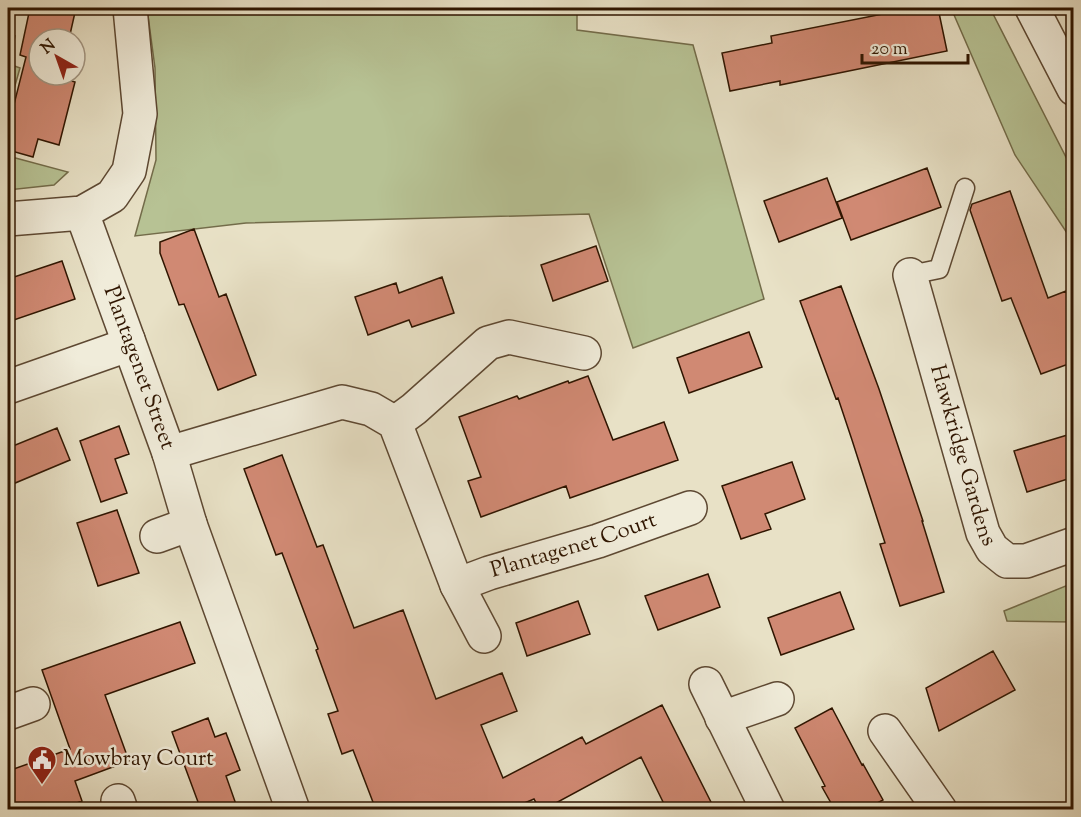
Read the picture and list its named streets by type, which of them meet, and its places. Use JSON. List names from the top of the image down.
{
  "streets": {
    "street": ["Plantagenet Street", "Hawkridge Gardens", "Plantagenet Court"]
  },
  "places": {
    "public building": ["Mowbray Court"]
  },
  "scale_bar": "20 m",
  "north": "top left"
}
